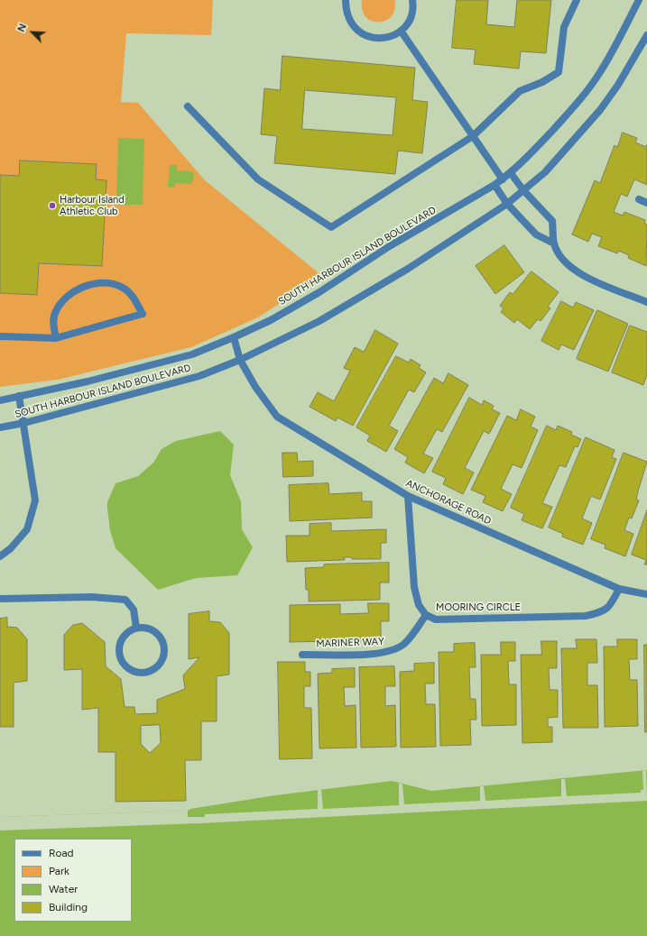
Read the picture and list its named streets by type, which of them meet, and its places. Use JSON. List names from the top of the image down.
{
  "streets": {
    "street": [
      "SOUTH HARBOUR ISLAND BOULEVARD",
      "ANCHORAGE ROAD",
      "MOORING CIRCLE",
      "MARINER WAY"
    ]
  },
  "crossings": [
    ["SOUTH HARBOUR ISLAND BOULEVARD", "ANCHORAGE ROAD"],
    ["ANCHORAGE ROAD", "MOORING CIRCLE"],
    ["MOORING CIRCLE", "MARINER WAY"]
  ],
  "places": ["Harbour Island Athletic Club"],
  "legend": [
    "Road",
    "Park",
    "Water",
    "Building"
  ],
  "north": "top left"
}
